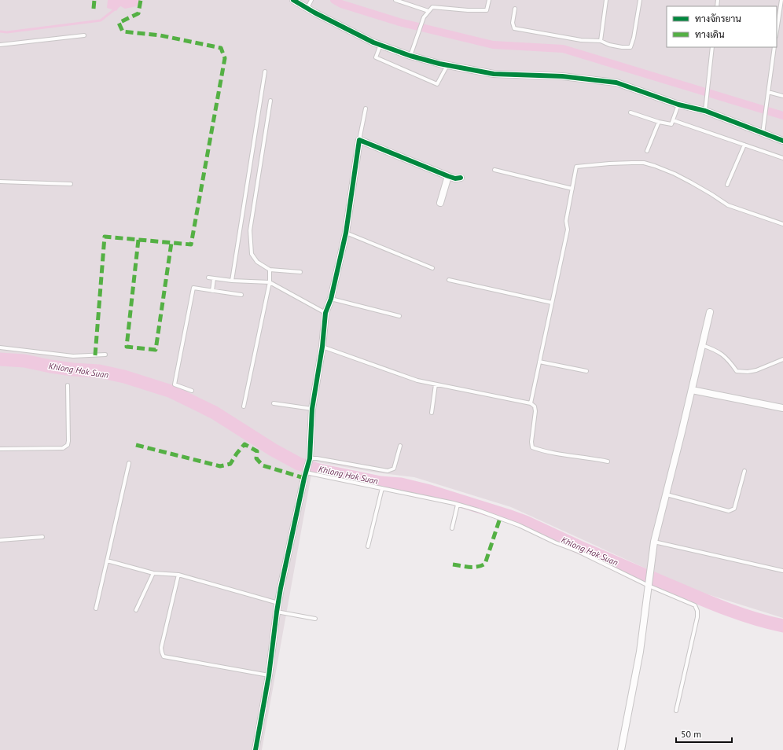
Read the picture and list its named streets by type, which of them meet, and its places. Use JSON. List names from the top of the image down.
{
  "water": ["Khlong Hok Suan"],
  "legend": ["ทางจักรยาน", "ทางเดิน"],
  "scale_bar": "50 m"
}
